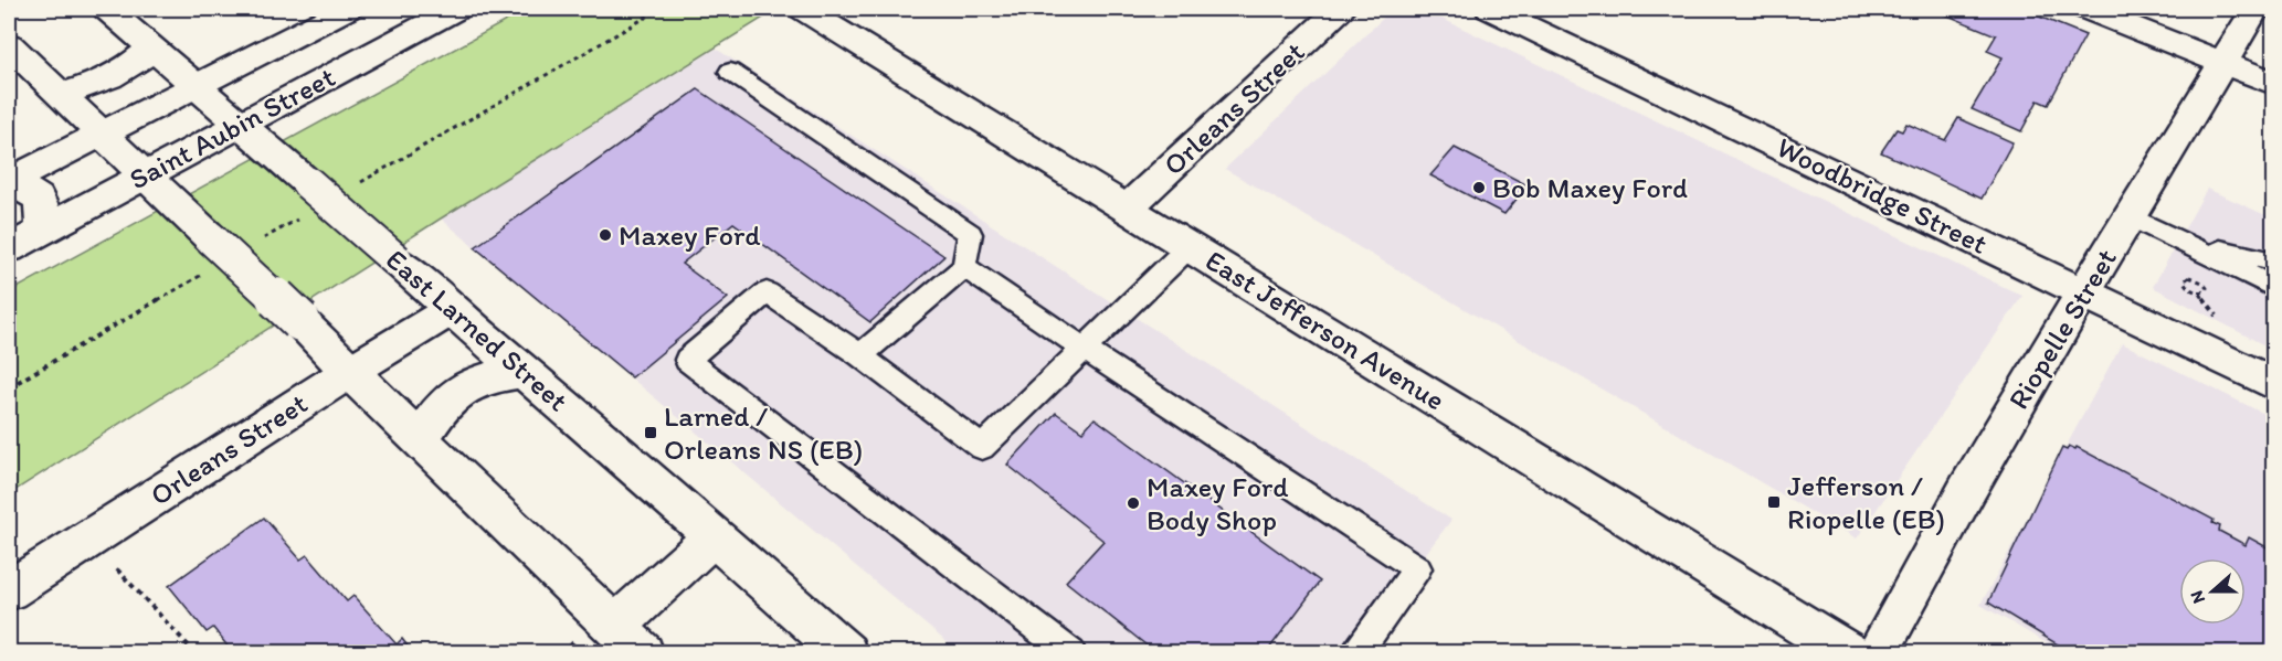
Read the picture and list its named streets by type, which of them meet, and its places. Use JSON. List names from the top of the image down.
{
  "streets": {
    "street": [
      "Orleans Street",
      "Saint Aubin Street",
      "Woodbridge Street",
      "Riopelle Street",
      "East Larned Street",
      "East Jefferson Avenue"
    ]
  },
  "crossings": [
    ["Orleans Street", "East Larned Street"],
    ["Orleans Street", "East Jefferson Avenue"],
    ["Saint Aubin Street", "East Larned Street"],
    ["Woodbridge Street", "Riopelle Street"]
  ],
  "places": {
    "other": ["Bob Maxey Ford", "Maxey Ford", "Maxey Ford Body Shop"],
    "transit": ["Larned / Orleans NS (EB)", "Jefferson / Riopelle (EB)"]
  },
  "north": "left"
}
